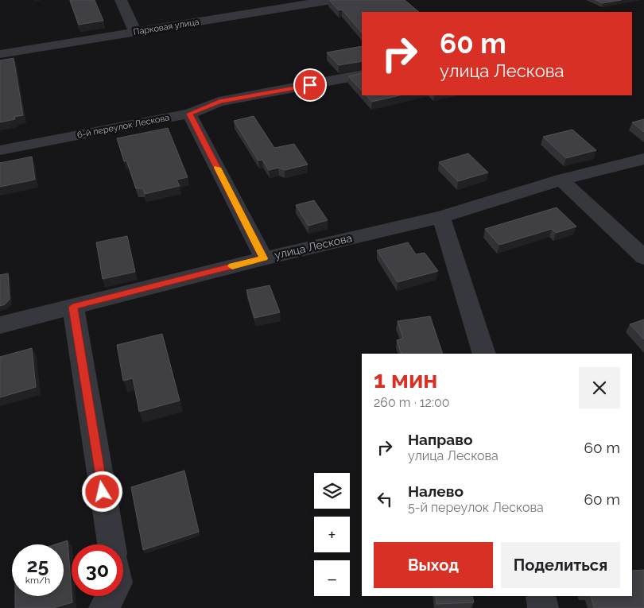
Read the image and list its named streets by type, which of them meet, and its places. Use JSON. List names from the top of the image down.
{
  "streets": {
    "street": ["Парковая улица", "6-й переулок Лескова", "улица Лескова"]
  },
  "page": {
    "turn": ["60 m", "улица Лескова"],
    "heading": ["1 мин", "260 m · 12:00"],
    "list": [
      {
        "name": "Направо",
        "note": "улица Лескова",
        "value": "60 m"
      },
      {
        "name": "Налево",
        "note": "5-й переулок Лескова",
        "value": "60 m"
      }
    ],
    "map_buttons": ["+", "−"],
    "buttons": ["Выход", "Поделиться"],
    "speed": "25 km/h",
    "limit": "30"
  }
}
